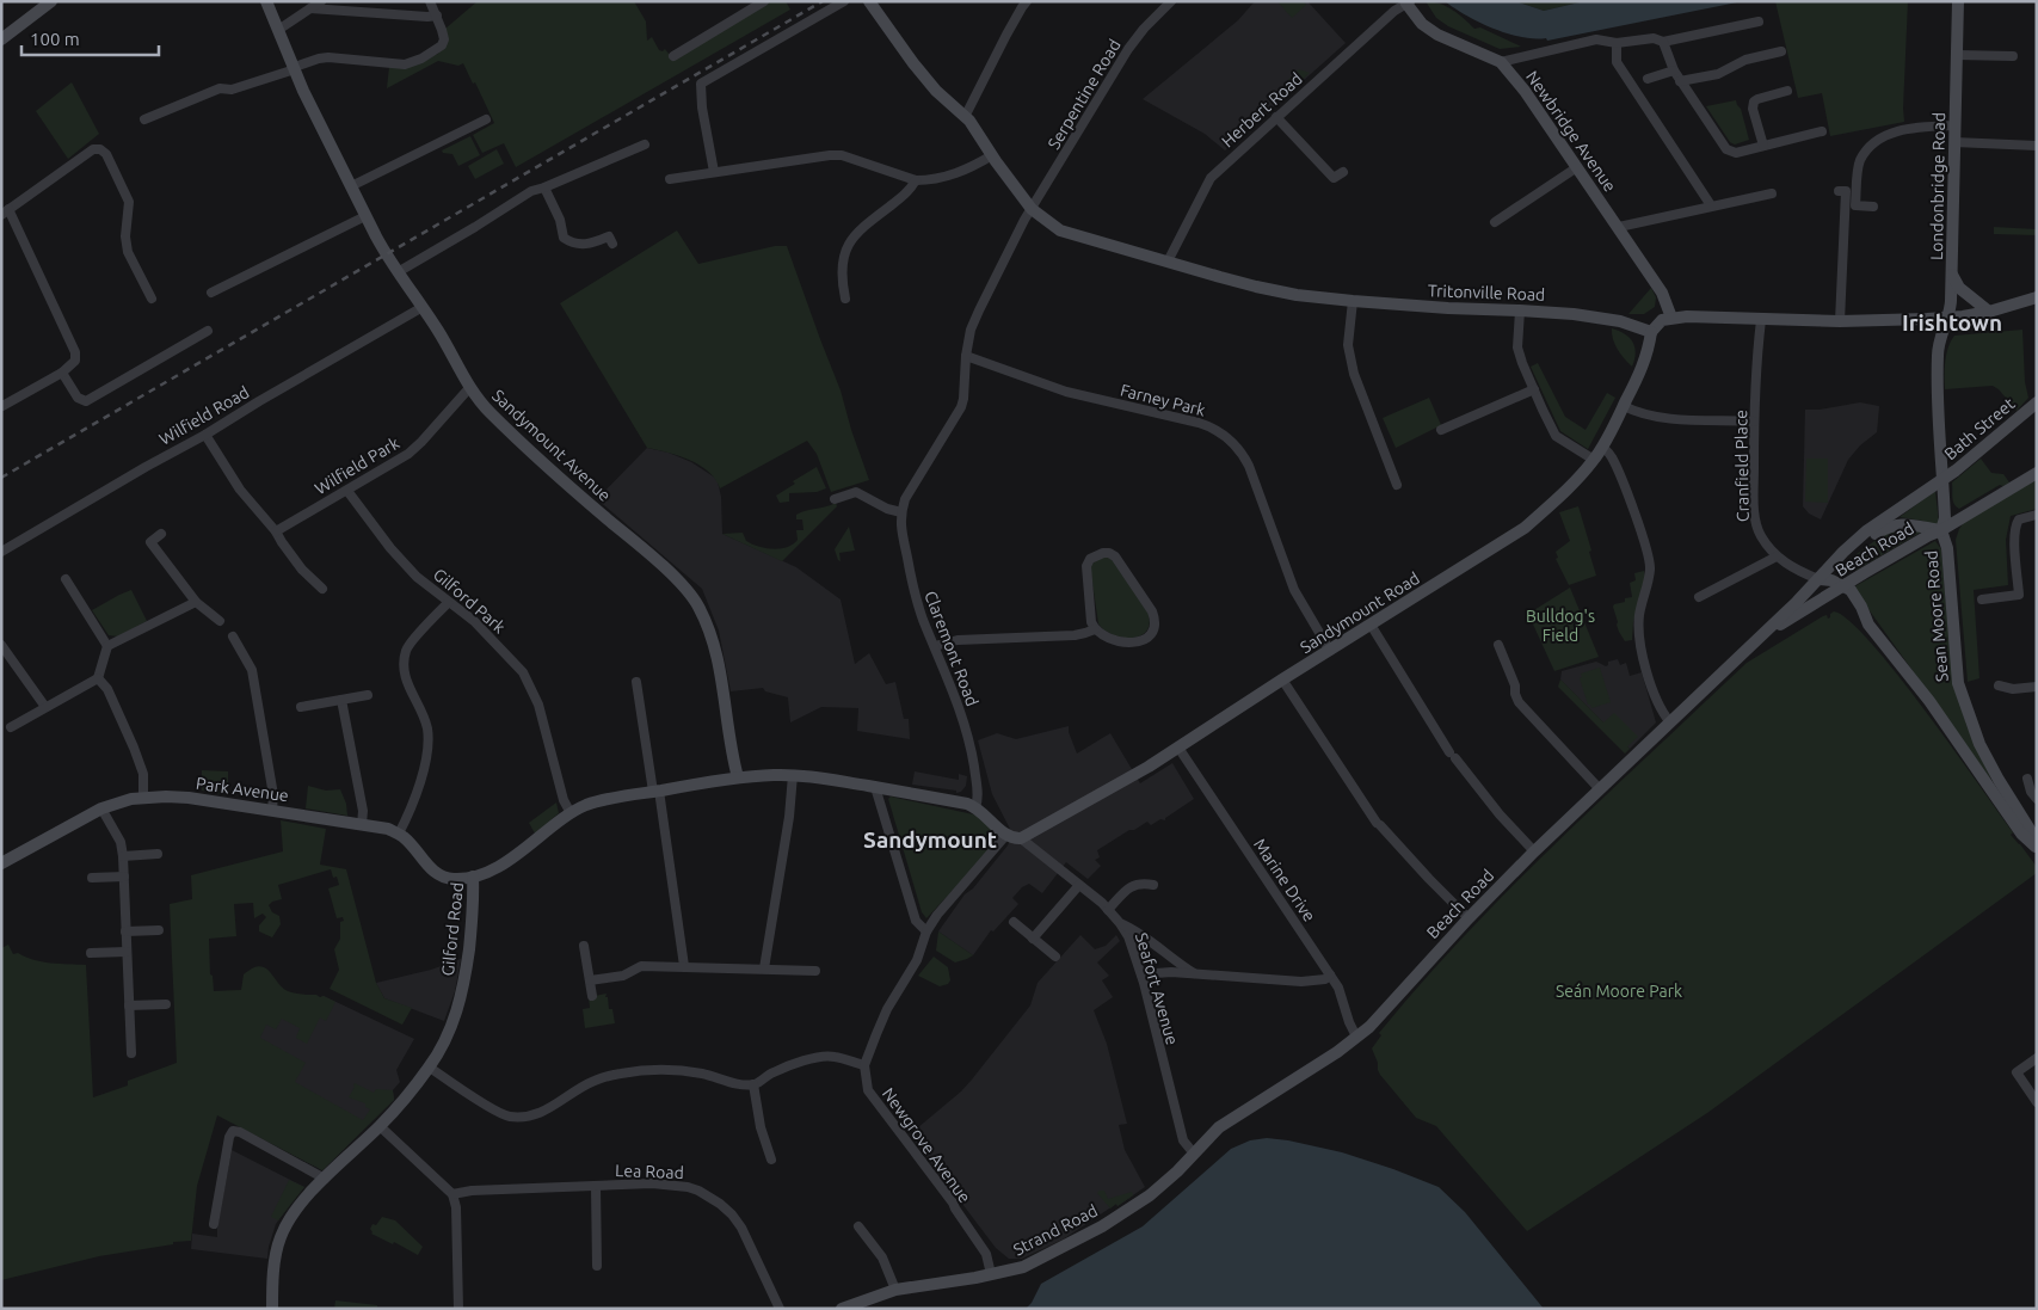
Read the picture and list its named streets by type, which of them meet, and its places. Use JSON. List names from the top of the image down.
{
  "streets": {
    "street": [
      "Serpentine Road",
      "Herbert Road",
      "Newbridge Avenue",
      "Londonbridge Road",
      "Tritonville Road",
      "Farney Park",
      "Wilfield Road",
      "Bath Street",
      "Sandymount Avenue",
      "Wilfield Park",
      "Cranfield Place",
      "Beach Road",
      "Gilford Park",
      "Sandymount Road",
      "Sean Moore Road",
      "Claremont Road",
      "Park Avenue",
      "Marine Drive",
      "Gilford Road",
      "Seafort Avenue",
      "Newgrove Avenue",
      "Lea Road",
      "Strand Road"
    ]
  },
  "crossings": [
    ["Serpentine Road", "Tritonville Road"],
    ["Serpentine Road", "Claremont Road"],
    ["Herbert Road", "Newbridge Avenue"],
    ["Herbert Road", "Tritonville Road"],
    ["Londonbridge Road", "Bath Street"],
    ["Londonbridge Road", "Beach Road"],
    ["Londonbridge Road", "Sean Moore Road"],
    ["Tritonville Road", "Sandymount Road"],
    ["Tritonville Road", "Claremont Road"],
    ["Farney Park", "Sandymount Road"],
    ["Farney Park", "Claremont Road"],
    ["Wilfield Road", "Sandymount Avenue"],
    ["Bath Street", "Beach Road"],
    ["Bath Street", "Sean Moore Road"],
    ["Sandymount Avenue", "Wilfield Park"],
    ["Sandymount Avenue", "Gilford Road"],
    ["Wilfield Park", "Gilford Park"],
    ["Cranfield Place", "Beach Road"],
    ["Beach Road", "Sean Moore Road"],
    ["Beach Road", "Marine Drive"],
    ["Beach Road", "Seafort Avenue"],
    ["Beach Road", "Strand Road"],
    ["Gilford Park", "Gilford Road"],
    ["Sandymount Road", "Marine Drive"],
    ["Sandymount Road", "Seafort Avenue"],
    ["Claremont Road", "Gilford Road"],
    ["Park Avenue", "Gilford Road"],
    ["Seafort Avenue", "Strand Road"],
    ["Newgrove Avenue", "Strand Road"]
  ],
  "districts": ["Irishtown", "Sandymount"],
  "parks": ["Bulldog's Field", "Seán Moore Park"],
  "scale_bar": "100 m"
}
